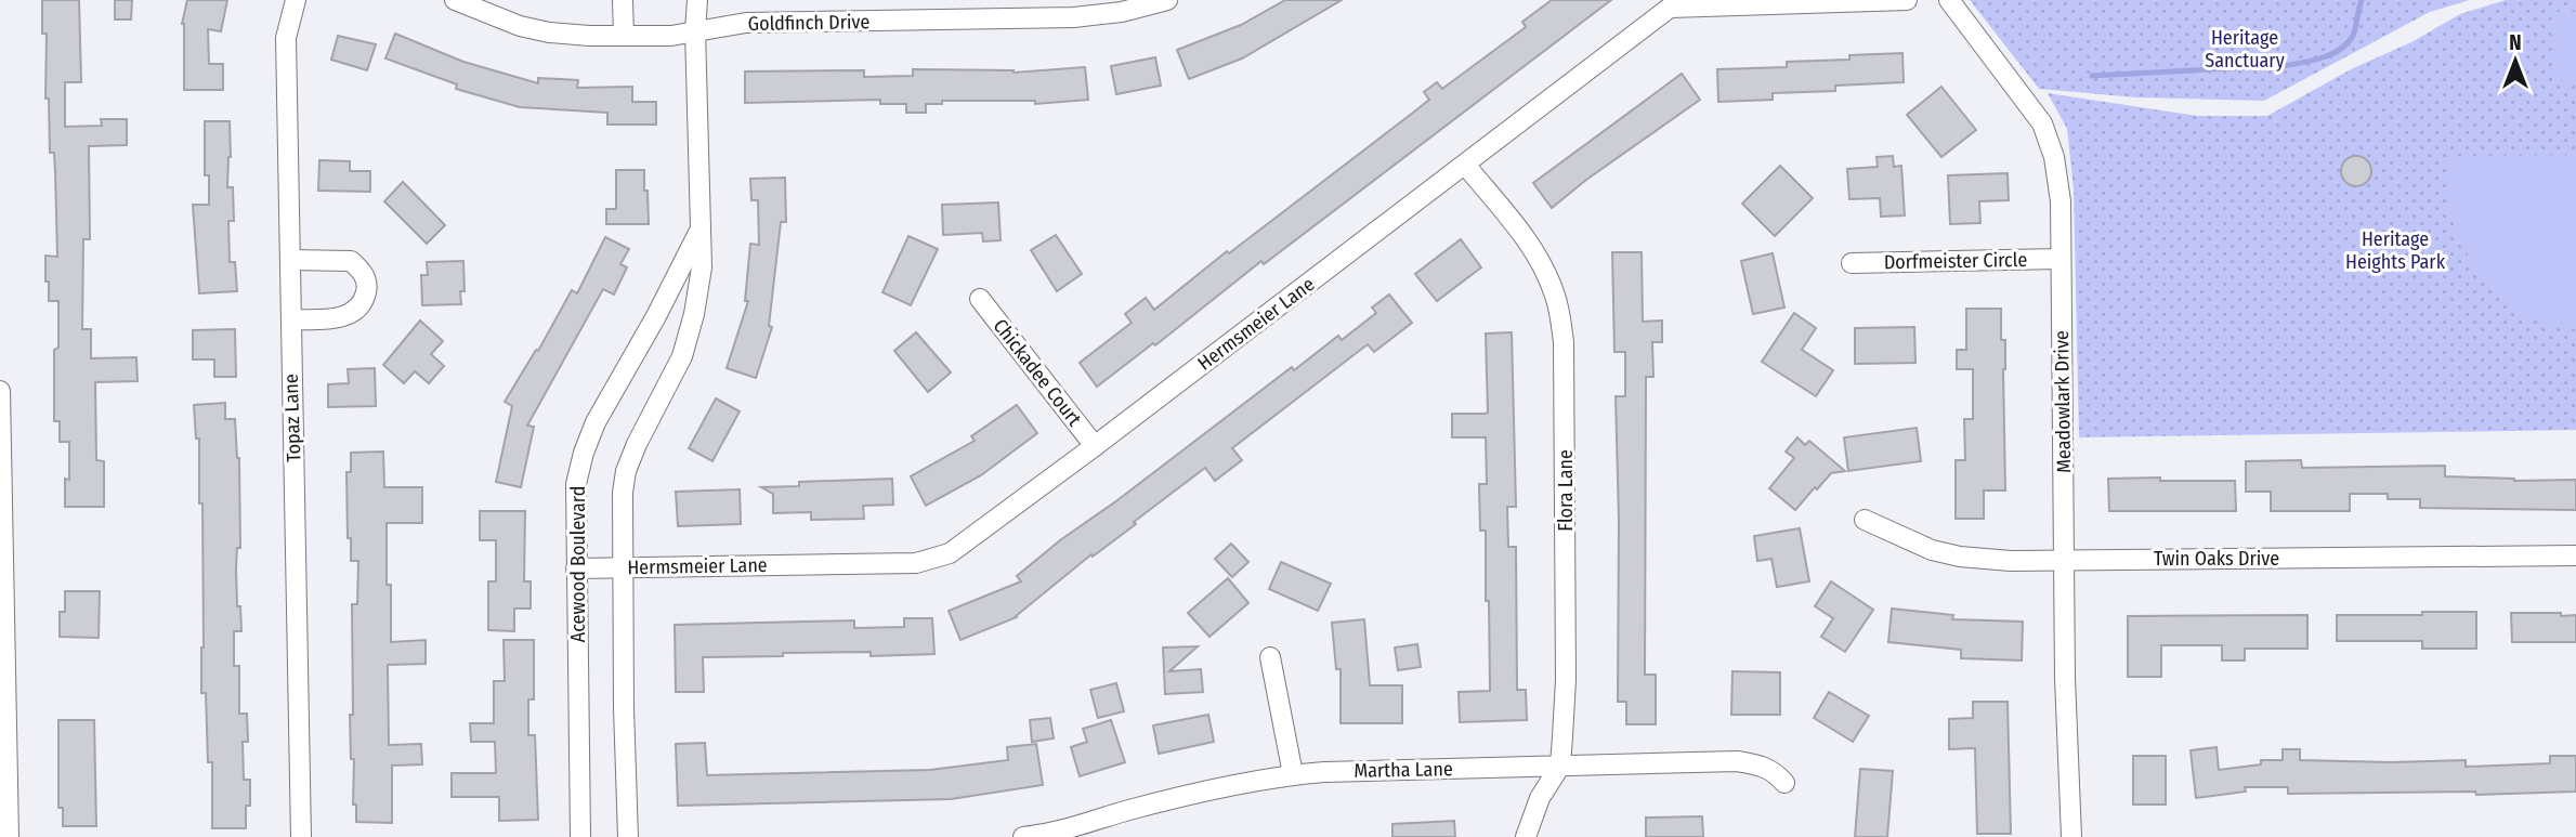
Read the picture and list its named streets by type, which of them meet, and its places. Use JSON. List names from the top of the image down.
{
  "streets": {
    "street": [
      "Goldfinch Drive",
      "Dorfmeister Circle",
      "Hermsmeier Lane",
      "Chickadee Court",
      "Meadowlark Drive",
      "Topaz Lane",
      "Flora Lane",
      "Twin Oaks Drive",
      "Acewood Boulevard",
      "Martha Lane"
    ]
  },
  "crossings": [
    ["Goldfinch Drive", "Acewood Boulevard"],
    ["Dorfmeister Circle", "Meadowlark Drive"],
    ["Hermsmeier Lane", "Chickadee Court"],
    ["Hermsmeier Lane", "Flora Lane"],
    ["Hermsmeier Lane", "Acewood Boulevard"],
    ["Meadowlark Drive", "Twin Oaks Drive"],
    ["Flora Lane", "Martha Lane"]
  ],
  "parks": ["Heritage Sanctuary", "Heritage Heights Park"],
  "north": "top"
}
